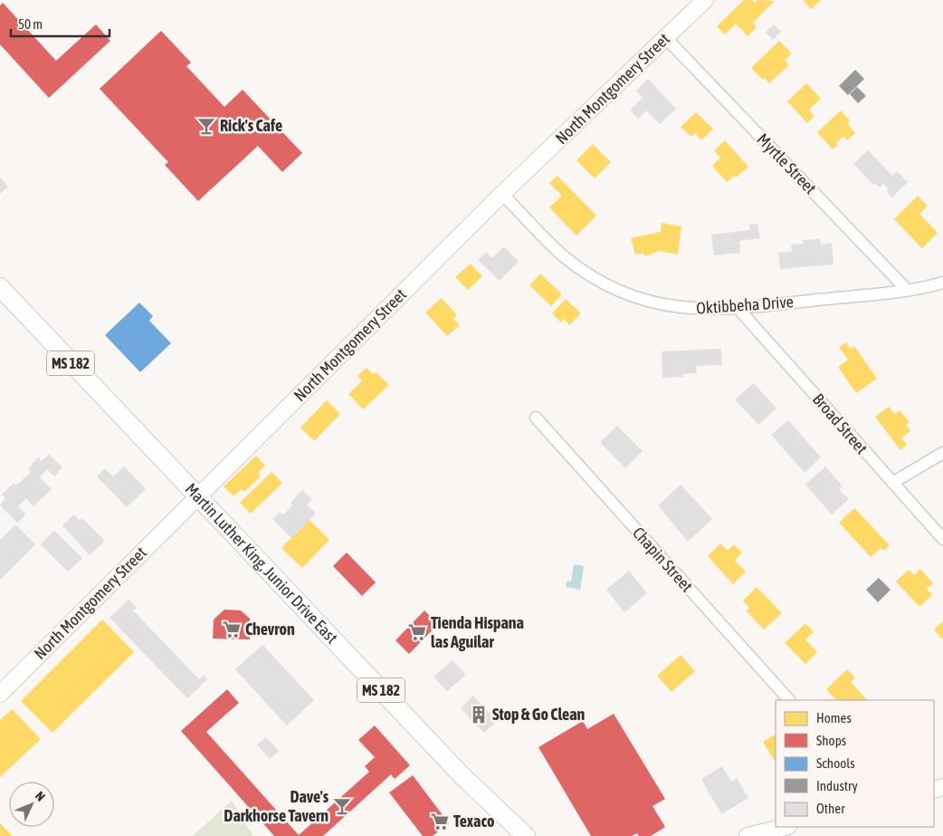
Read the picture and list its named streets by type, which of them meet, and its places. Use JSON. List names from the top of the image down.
{
  "streets": {
    "main road": ["MS 182", "Martin Luther King, Junior Drive East"],
    "street": [
      "North Montgomery Street",
      "Myrtle Street",
      "Oktibbeha Drive",
      "Broad Street",
      "Chapin Street"
    ]
  },
  "crossings": [
    ["North Montgomery Street", "Myrtle Street"],
    ["North Montgomery Street", "Oktibbeha Drive"],
    ["North Montgomery Street", "Martin Luther King, Junior Drive East"],
    ["Myrtle Street", "Oktibbeha Drive"],
    ["Oktibbeha Drive", "Broad Street"]
  ],
  "places": {
    "bar": ["Rick's Cafe", "Dave's Darkhorse Tavern"],
    "supermarket": ["Chevron", "Tienda Hispana las Aguilar", "Texaco"],
    "building": ["Stop & Go Clean"]
  },
  "legend": [
    "Homes",
    "Shops",
    "Schools",
    "Industry",
    "Other"
  ],
  "scale_bar": "50 m",
  "north": "top right"
}
